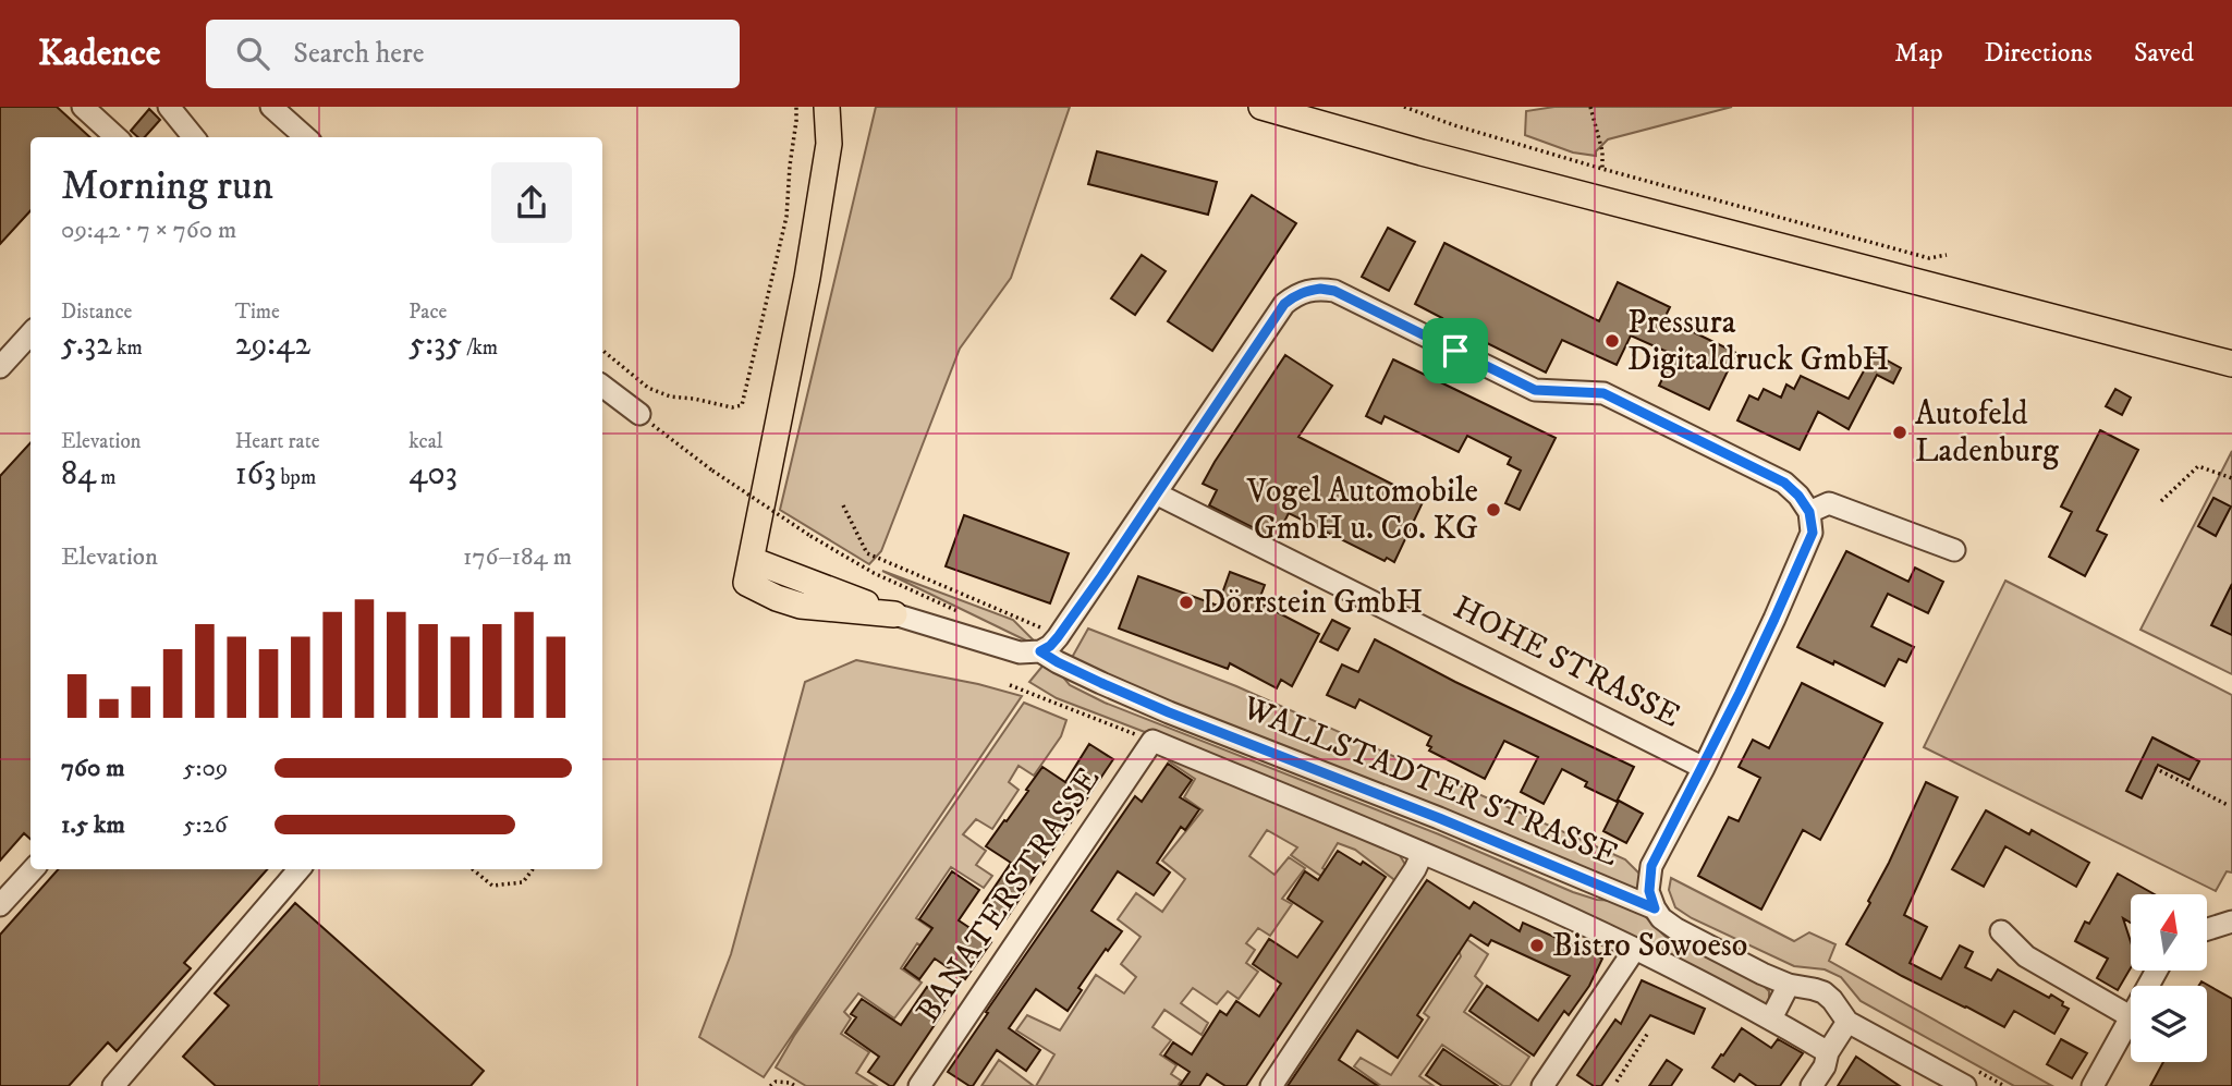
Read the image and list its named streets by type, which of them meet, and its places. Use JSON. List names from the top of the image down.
{
  "streets": {
    "street": ["HOHE STRASSE", "WALLSTADTER STRASSE", "BANATERSTRASSE"]
  },
  "crossings": [
    ["HOHE STRASSE", "WALLSTADTER STRASSE"]
  ],
  "places": [
    "Pressura Digitaldruck GmbH",
    "Autofeld Ladenburg",
    "Vogel Automobile GmbH u. Co. KG",
    "Dörrstein GmbH",
    "Bistro Sowoeso"
  ],
  "north": "top",
  "page": {
    "header": "Kadence",
    "search": "Search here",
    "nav": ["Map", "Directions", "Saved"],
    "heading": ["Morning run", "09:42 · 7 × 760 m"],
    "stats": [
      ["Distance", "5.32 km"],
      ["Time", "29:42"],
      ["Pace", "5:35 /km"],
      ["Elevation", "84 m"],
      ["Heart rate", "163 bpm"],
      ["kcal", "403"]
    ],
    "chart": ["Elevation", "176–184 m"],
    "list": [
      {
        "name": "760 m",
        "note": "5:09"
      },
      {
        "name": "1.5 km",
        "note": "5:26"
      }
    ]
  }
}
